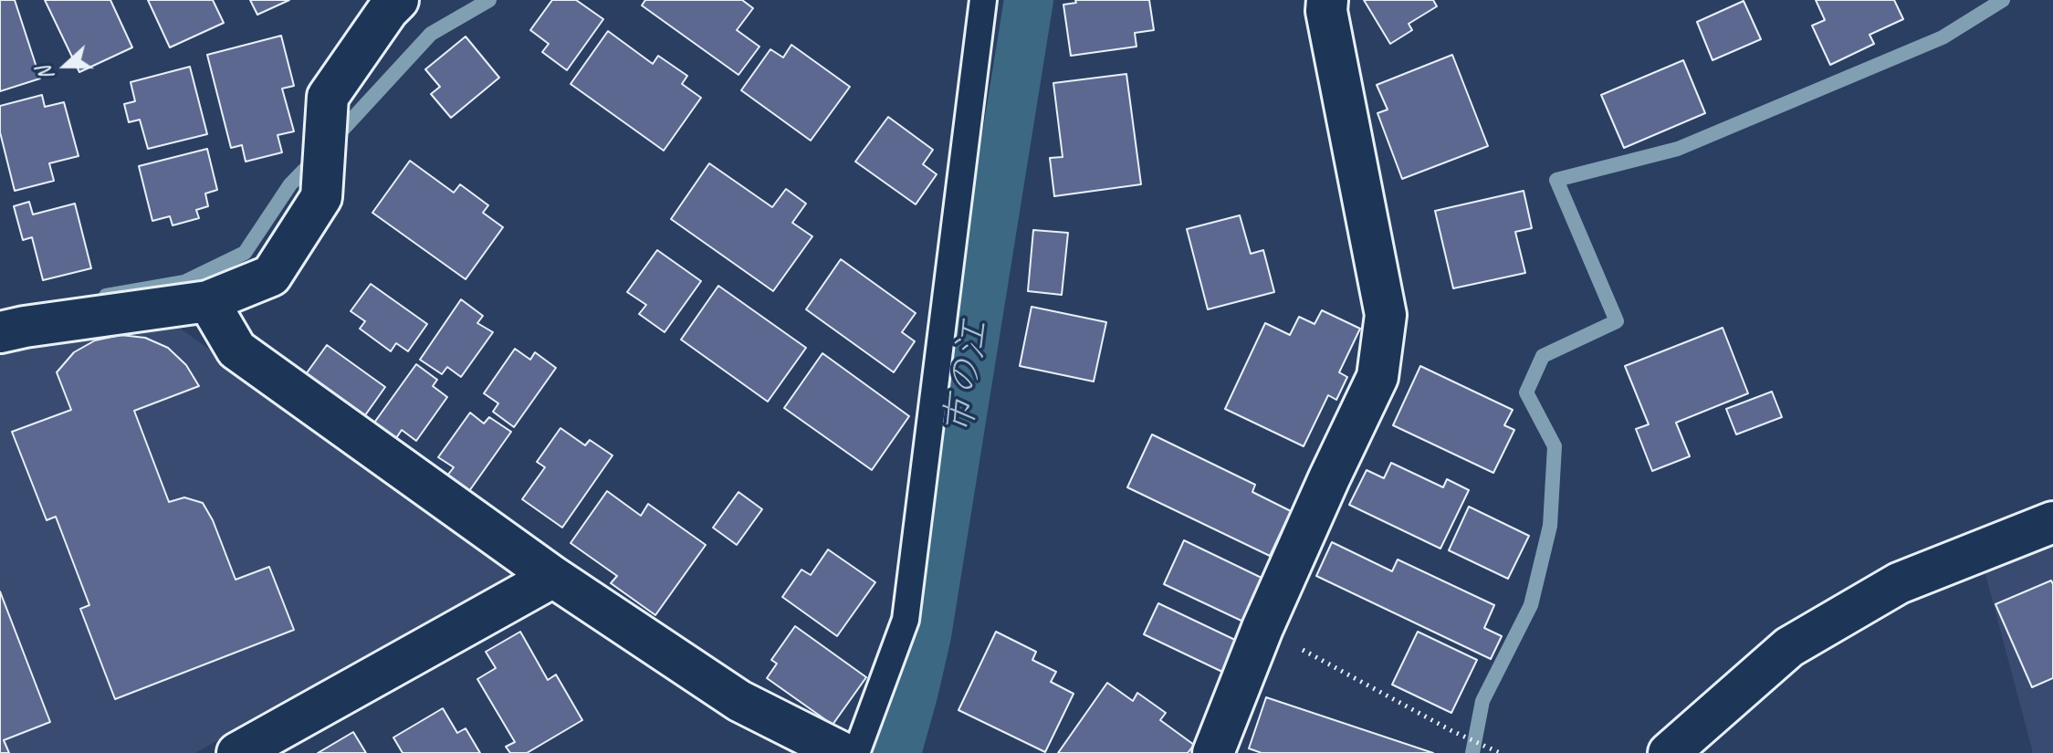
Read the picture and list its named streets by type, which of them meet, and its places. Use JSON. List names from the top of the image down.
{
  "water": ["市の江"],
  "north": "left"
}
